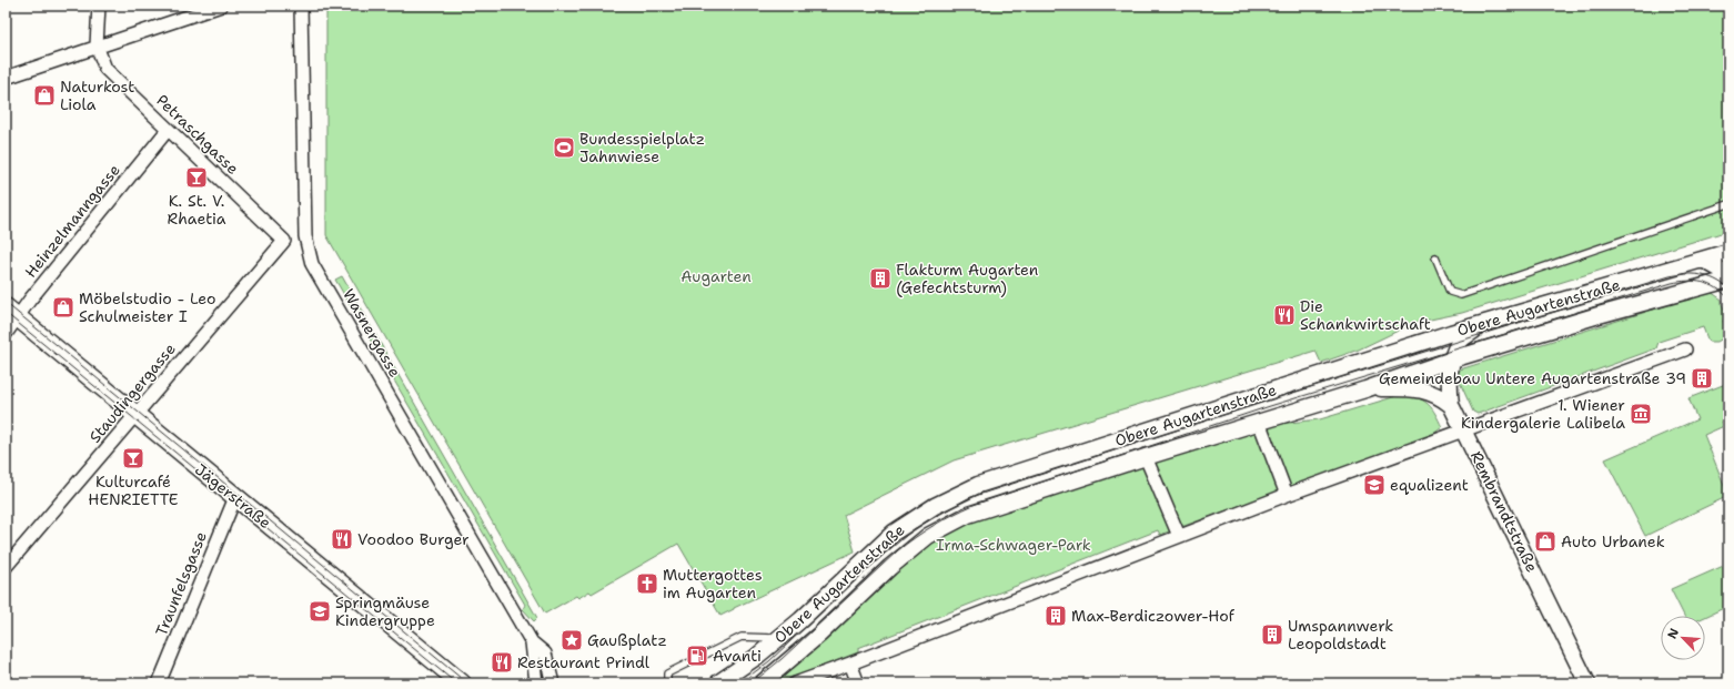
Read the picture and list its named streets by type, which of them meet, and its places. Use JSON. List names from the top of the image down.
{
  "streets": {
    "main road": ["Jägerstraße"],
    "street": [
      "Petraschgasse",
      "Heinzelmanngasse",
      "Obere Augartenstraße",
      "Wasnergasse",
      "Staudingergasse",
      "Rembrandtstraße",
      "Traunfelsgasse"
    ]
  },
  "crossings": [
    ["Petraschgasse", "Heinzelmanngasse"],
    ["Petraschgasse", "Staudingergasse"],
    ["Heinzelmanngasse", "Jägerstraße"],
    ["Obere Augartenstraße", "Rembrandtstraße"],
    ["Staudingergasse", "Jägerstraße"],
    ["Jägerstraße", "Traunfelsgasse"]
  ],
  "parks": ["Augarten", "Irma-Schwager-Park"],
  "places": {
    "shop": ["Naturkost Liola", "Möbelstudio - Leo Schulmeister I", "Auto Urbanek"],
    "sports": ["Bundesspielplatz Jahnwiese"],
    "bar": ["K. St. V. Rhaetia", "Kulturcafé HENRIETTE"],
    "building": [
      "Flakturm Augarten (Gefechtsturm)",
      "Gemeindebau Untere Augartenstraße 39",
      "Max-Berdiczower-Hof",
      "Umspannwerk Leopoldstadt"
    ],
    "restaurant": ["Die Schankwirtschaft", "Voodoo Burger", "Restaurant Prindl"],
    "museum": ["1. Wiener Kindergalerie Lalibela"],
    "school or university": ["equalizent", "Springmäuse Kindergruppe"],
    "church": ["Muttergottes im Augarten"],
    "place": ["Gaußplatz"],
    "fuel station": ["Avanti"]
  },
  "north": "top left"
}
